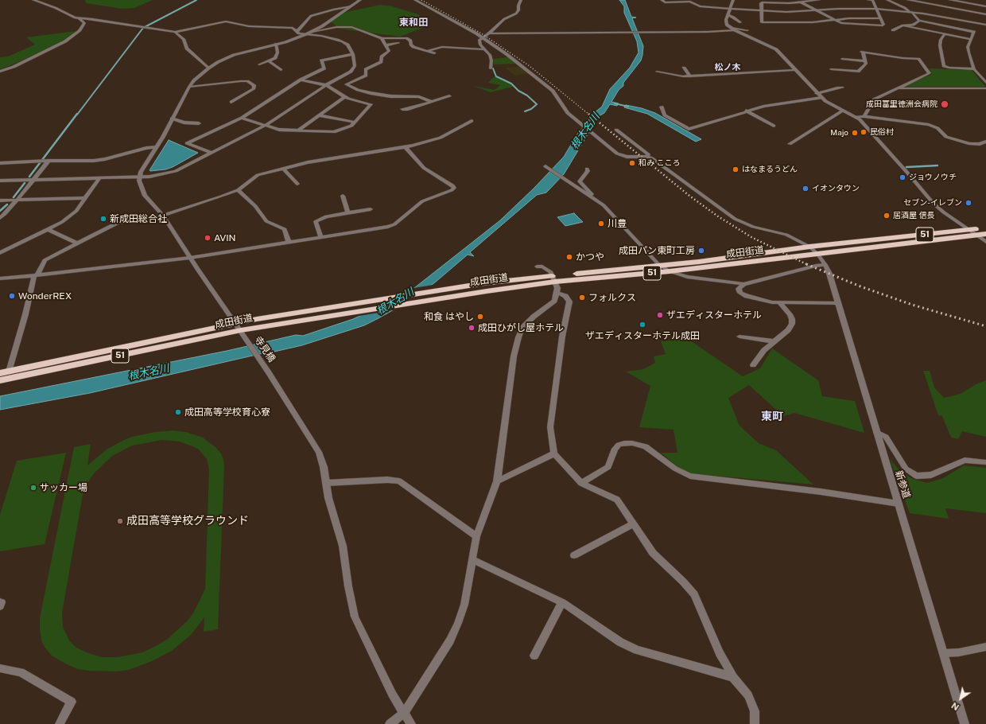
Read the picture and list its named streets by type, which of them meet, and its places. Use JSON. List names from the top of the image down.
{
  "streets": {
    "highway": ["51", "成田街道"],
    "street": ["寺見橋", "新参道"]
  },
  "crossings": [
    ["成田街道", "寺見橋"],
    ["成田街道", "新参道"]
  ],
  "districts": ["東和田", "松ノ木", "東町"],
  "water": ["根木名川"],
  "places": [
    "成田富里徳洲会病院",
    "民俗村",
    "Majo",
    "和み こころ",
    "はなまるうどん",
    "ジョウノウチ",
    "イオンタウン",
    "セブン-イレブン",
    "居酒屋 信長",
    "新成田総合社",
    "川豊",
    "AVIN",
    "成田パン東町工房",
    "かつや",
    "WonderREX",
    "フォルクス",
    "ザエディスターホテル",
    "和食 はやし",
    "ザエディスターホテル成田",
    "成田ひがし屋ホテル",
    "成田高等学校育心寮",
    "サッカー場",
    "成田高等学校グラウンド"
  ],
  "north": "bottom left"
}
